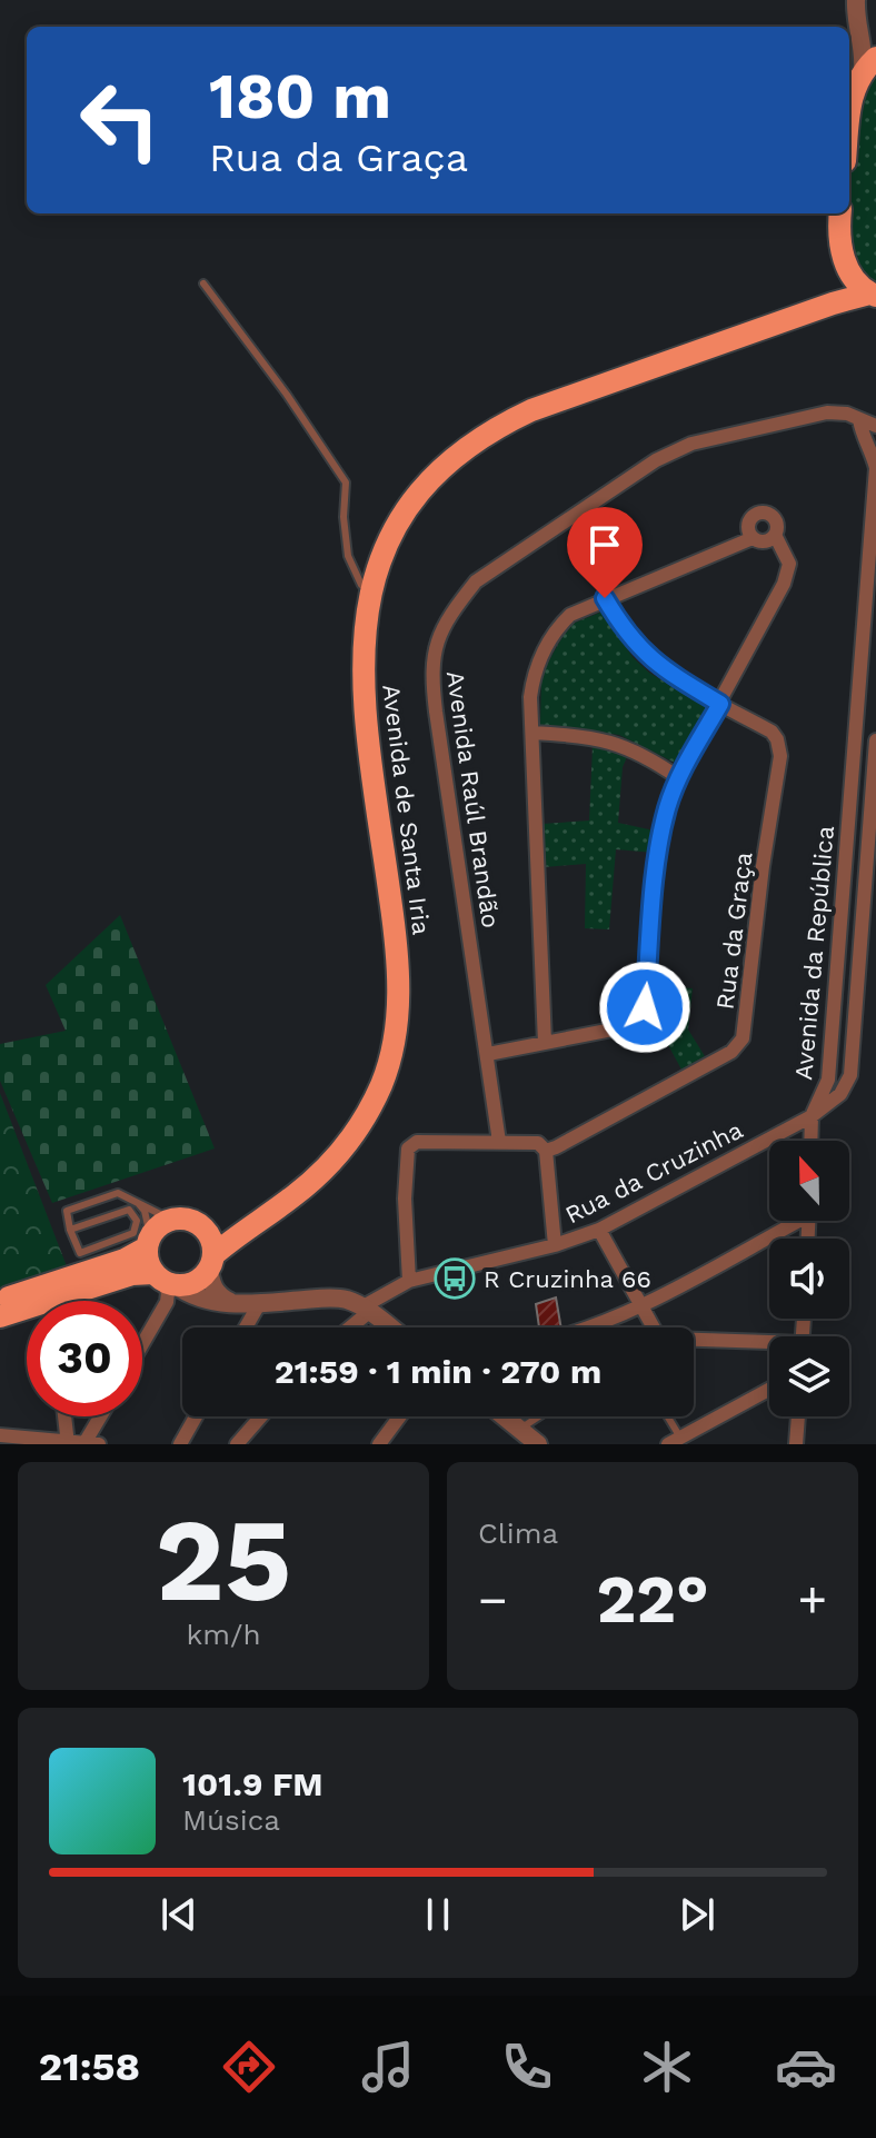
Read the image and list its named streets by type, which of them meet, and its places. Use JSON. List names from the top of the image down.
{
  "streets": {
    "main road": ["Avenida de Santa Iria"],
    "street": [
      "Avenida Raúl Brandão",
      "Rua da Graça",
      "Avenida da República",
      "Rua da Cruzinha"
    ]
  },
  "crossings": [
    ["Avenida Raúl Brandão", "Avenida da República"],
    ["Avenida da República", "Rua da Cruzinha"]
  ],
  "places": {
    "bus stop": ["R Cruzinha 66"]
  },
  "north": "top",
  "page": {
    "turn": ["180 m", "Rua da Graça"],
    "limit": "30",
    "trip": "21:59 · 1 min · 270 m",
    "tile": [
      ["25", "km/h"],
      "Clima"
    ],
    "heat": ["−", "22°", "+"],
    "song": ["101.9 FM", "Música"],
    "tabs": "21:58"
  }
}
